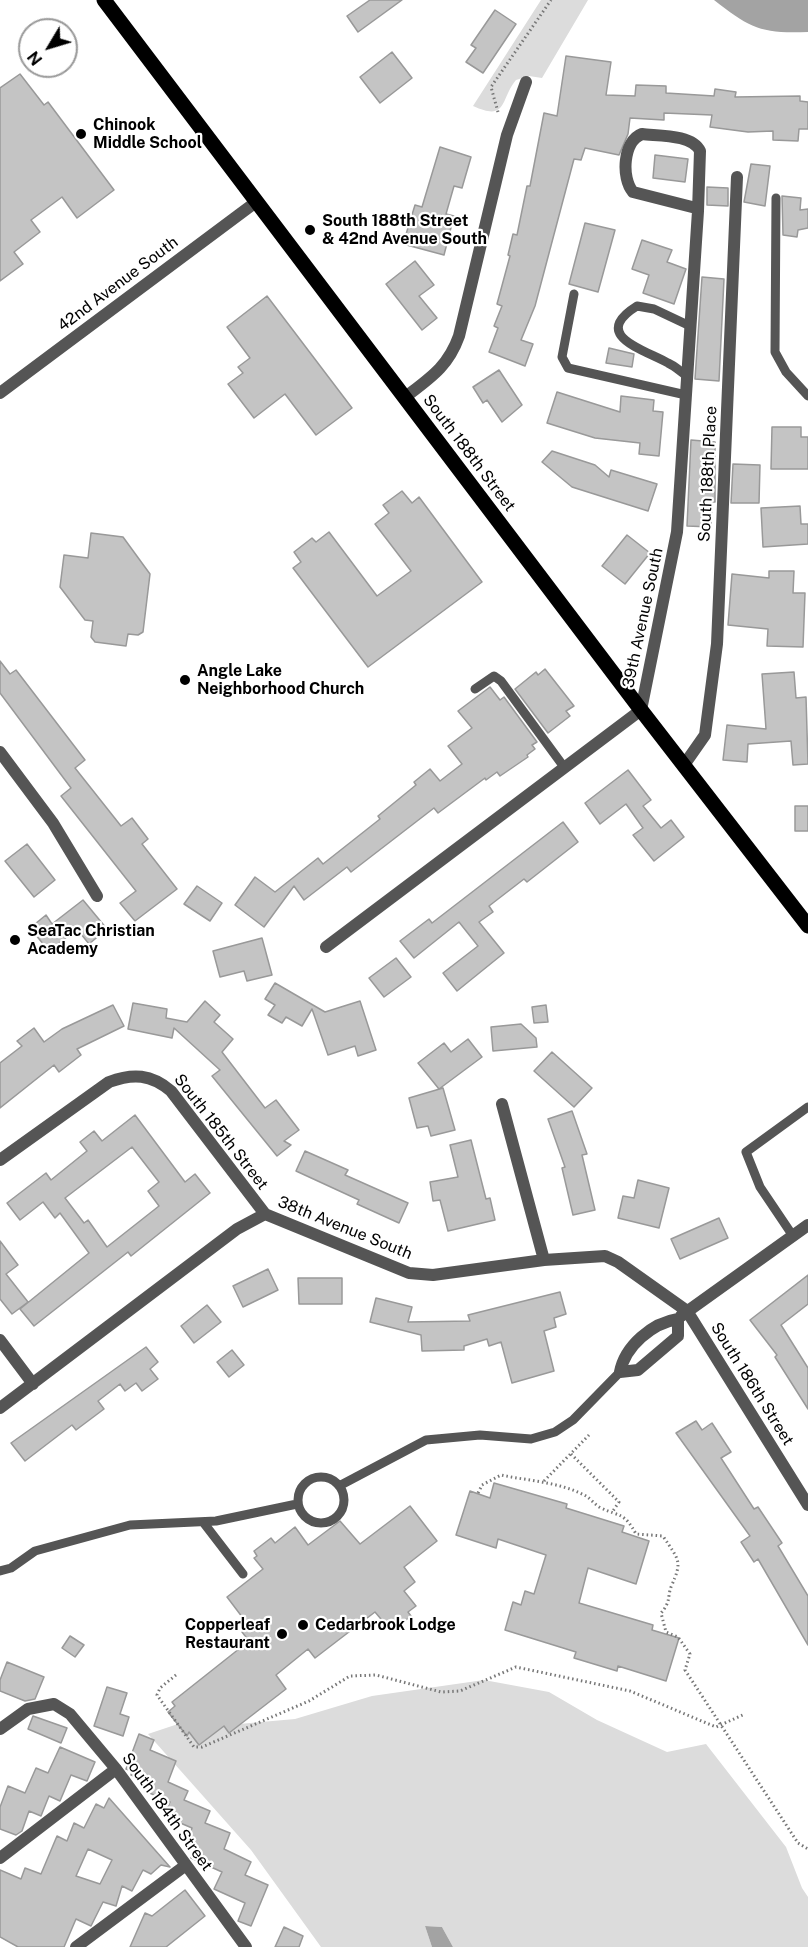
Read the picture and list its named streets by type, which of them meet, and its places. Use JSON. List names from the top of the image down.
{
  "streets": {
    "main road": ["South 188th Street"],
    "street": [
      "42nd Avenue South",
      "South 188th Place",
      "39th Avenue South",
      "South 185th Street",
      "38th Avenue South",
      "South 186th Street",
      "South 184th Street"
    ]
  },
  "crossings": [
    ["42nd Avenue South", "South 188th Street"],
    ["South 188th Street", "South 188th Place"],
    ["South 188th Street", "39th Avenue South"],
    ["South 185th Street", "38th Avenue South"],
    ["38th Avenue South", "South 186th Street"]
  ],
  "places": [
    "Chinook Middle School",
    "South 188th Street & 42nd Avenue South",
    "Angle Lake Neighborhood Church",
    "SeaTac Christian Academy",
    "Cedarbrook Lodge",
    "Copperleaf Restaurant"
  ],
  "north": "bottom left"
}
